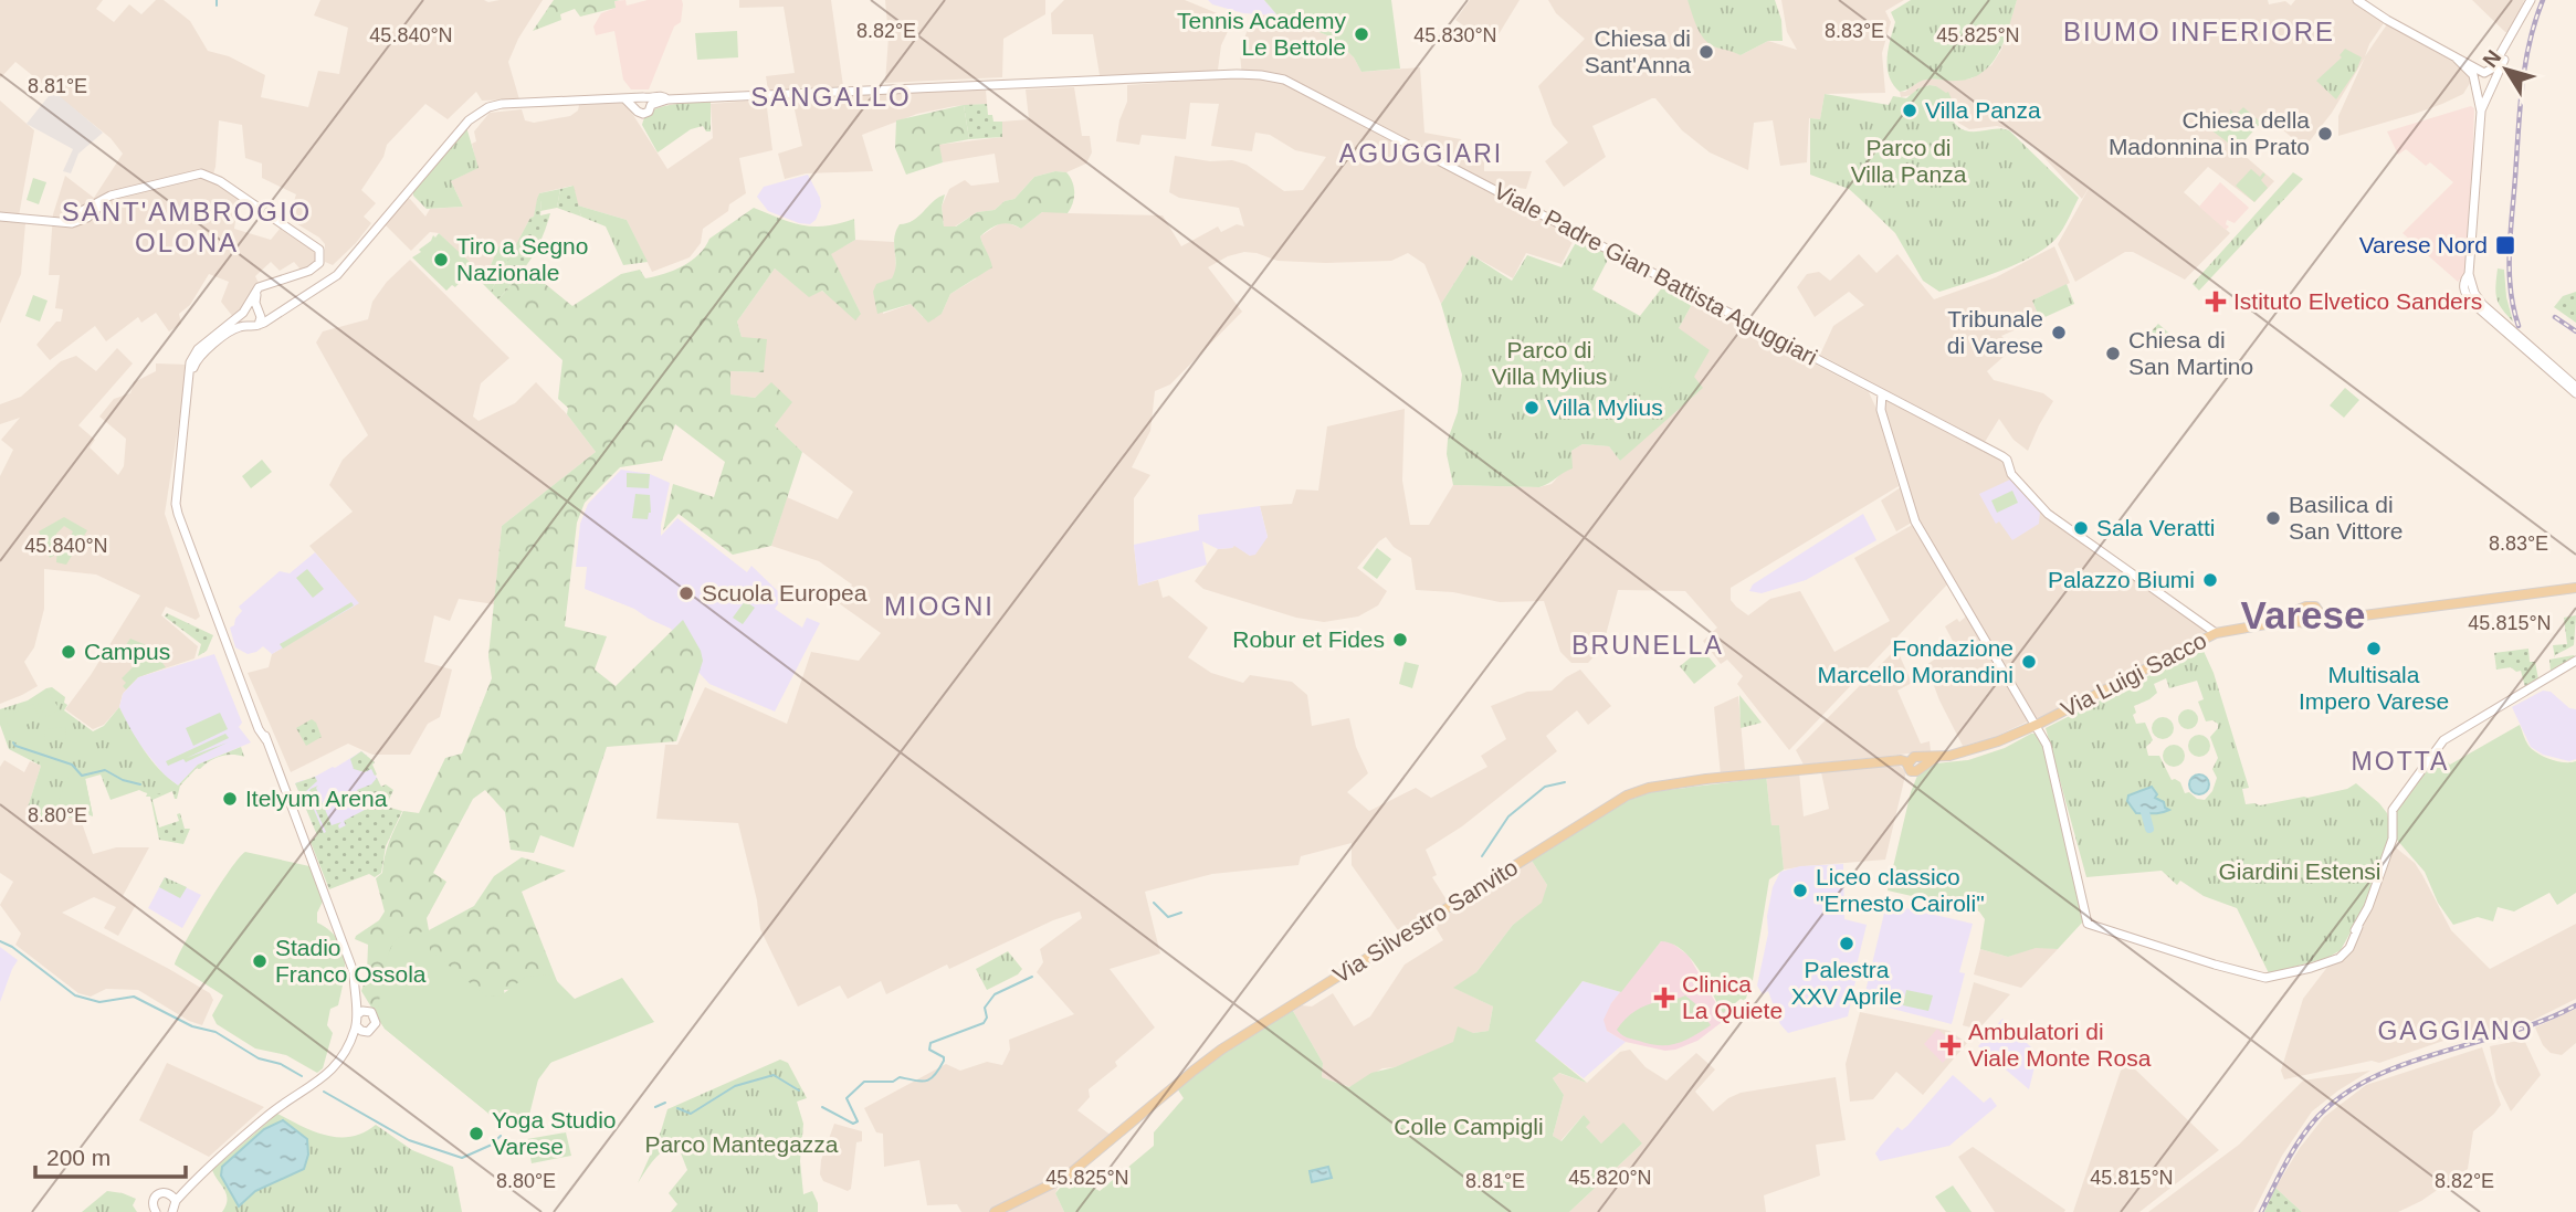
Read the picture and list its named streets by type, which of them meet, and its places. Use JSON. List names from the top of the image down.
{
  "streets": {
    "main road": ["Viale Padre Gian Battista Aguggiari", "Via Luigi Sacco", "Via Silvestro Sanvito"]
  },
  "crossings": [
    ["Viale Padre Gian Battista Aguggiari", "Via Luigi Sacco"]
  ],
  "districts": [
    "BIUMO INFERIORE",
    "SANGALLO",
    "AGUGGIARI",
    "SANT'AMBROGIO OLONA",
    "MIOGNI",
    "Varese",
    "BRUNELLA",
    "MOTTA",
    "GAGGIANO"
  ],
  "parks": [
    "Parco di Villa Panza",
    "Parco di Villa Mylius",
    "Giardini Estensi",
    "Colle Campigli",
    "Parco Mantegazza"
  ],
  "places": {
    "other": [
      "Tennis Academy Le Bettole",
      "Chiesa di Sant'Anna",
      "Villa Panza",
      "Chiesa della Madonnina in Prato",
      "Tiro a Segno Nazionale",
      "Tribunale di Varese",
      "Chiesa di San Martino",
      "Villa Mylius",
      "Basilica di San Vittore",
      "Sala Veratti",
      "Palazzo Biumi",
      "Scuola Europea",
      "Robur et Fides",
      "Multisala Impero Varese",
      "Campus",
      "Fondazione Marcello Morandini",
      "Itelyum Arena",
      "Liceo classico \"Ernesto Cairoli\"",
      "Palestra XXV Aprile",
      "Stadio Franco Ossola",
      "Yoga Studio Varese"
    ],
    "transit": ["Varese Nord"],
    "health": ["Istituto Elvetico Sanders", "Clinica La Quiete", "Ambulatori di Viale Monte Rosa"]
  },
  "scale_bar": "200 m",
  "north": "top left",
  "coordinates": [
    "8.82°E",
    "8.83°E",
    "45.840°N",
    "45.830°N",
    "45.825°N",
    "8.81°E",
    "45.815°N",
    "8.80°E",
    "45.820°N"
  ]
}
